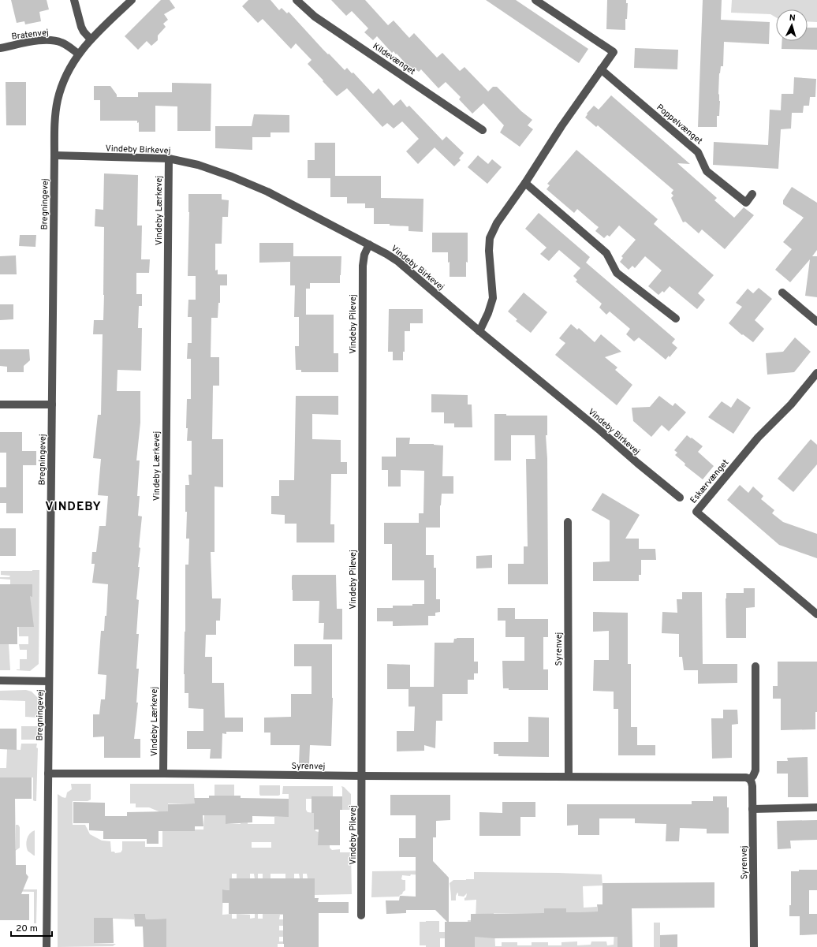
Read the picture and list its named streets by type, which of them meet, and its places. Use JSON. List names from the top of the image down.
{
  "streets": {
    "street": [
      "Bratenvej",
      "Kildevænget",
      "Poppelvænget",
      "Vindeby Birkevej",
      "Bregningevej",
      "Vindeby Lærkevej",
      "Vindeby Pilevej",
      "Eskærvænget",
      "Syrenvej"
    ]
  },
  "crossings": [
    ["Bratenvej", "Bregningevej"],
    ["Vindeby Birkevej", "Bregningevej"],
    ["Vindeby Birkevej", "Vindeby Lærkevej"],
    ["Vindeby Birkevej", "Vindeby Pilevej"],
    ["Bregningevej", "Syrenvej"],
    ["Vindeby Lærkevej", "Syrenvej"],
    ["Vindeby Pilevej", "Syrenvej"]
  ],
  "districts": ["VINDEBY"],
  "scale_bar": "20 m",
  "north": "top"
}
